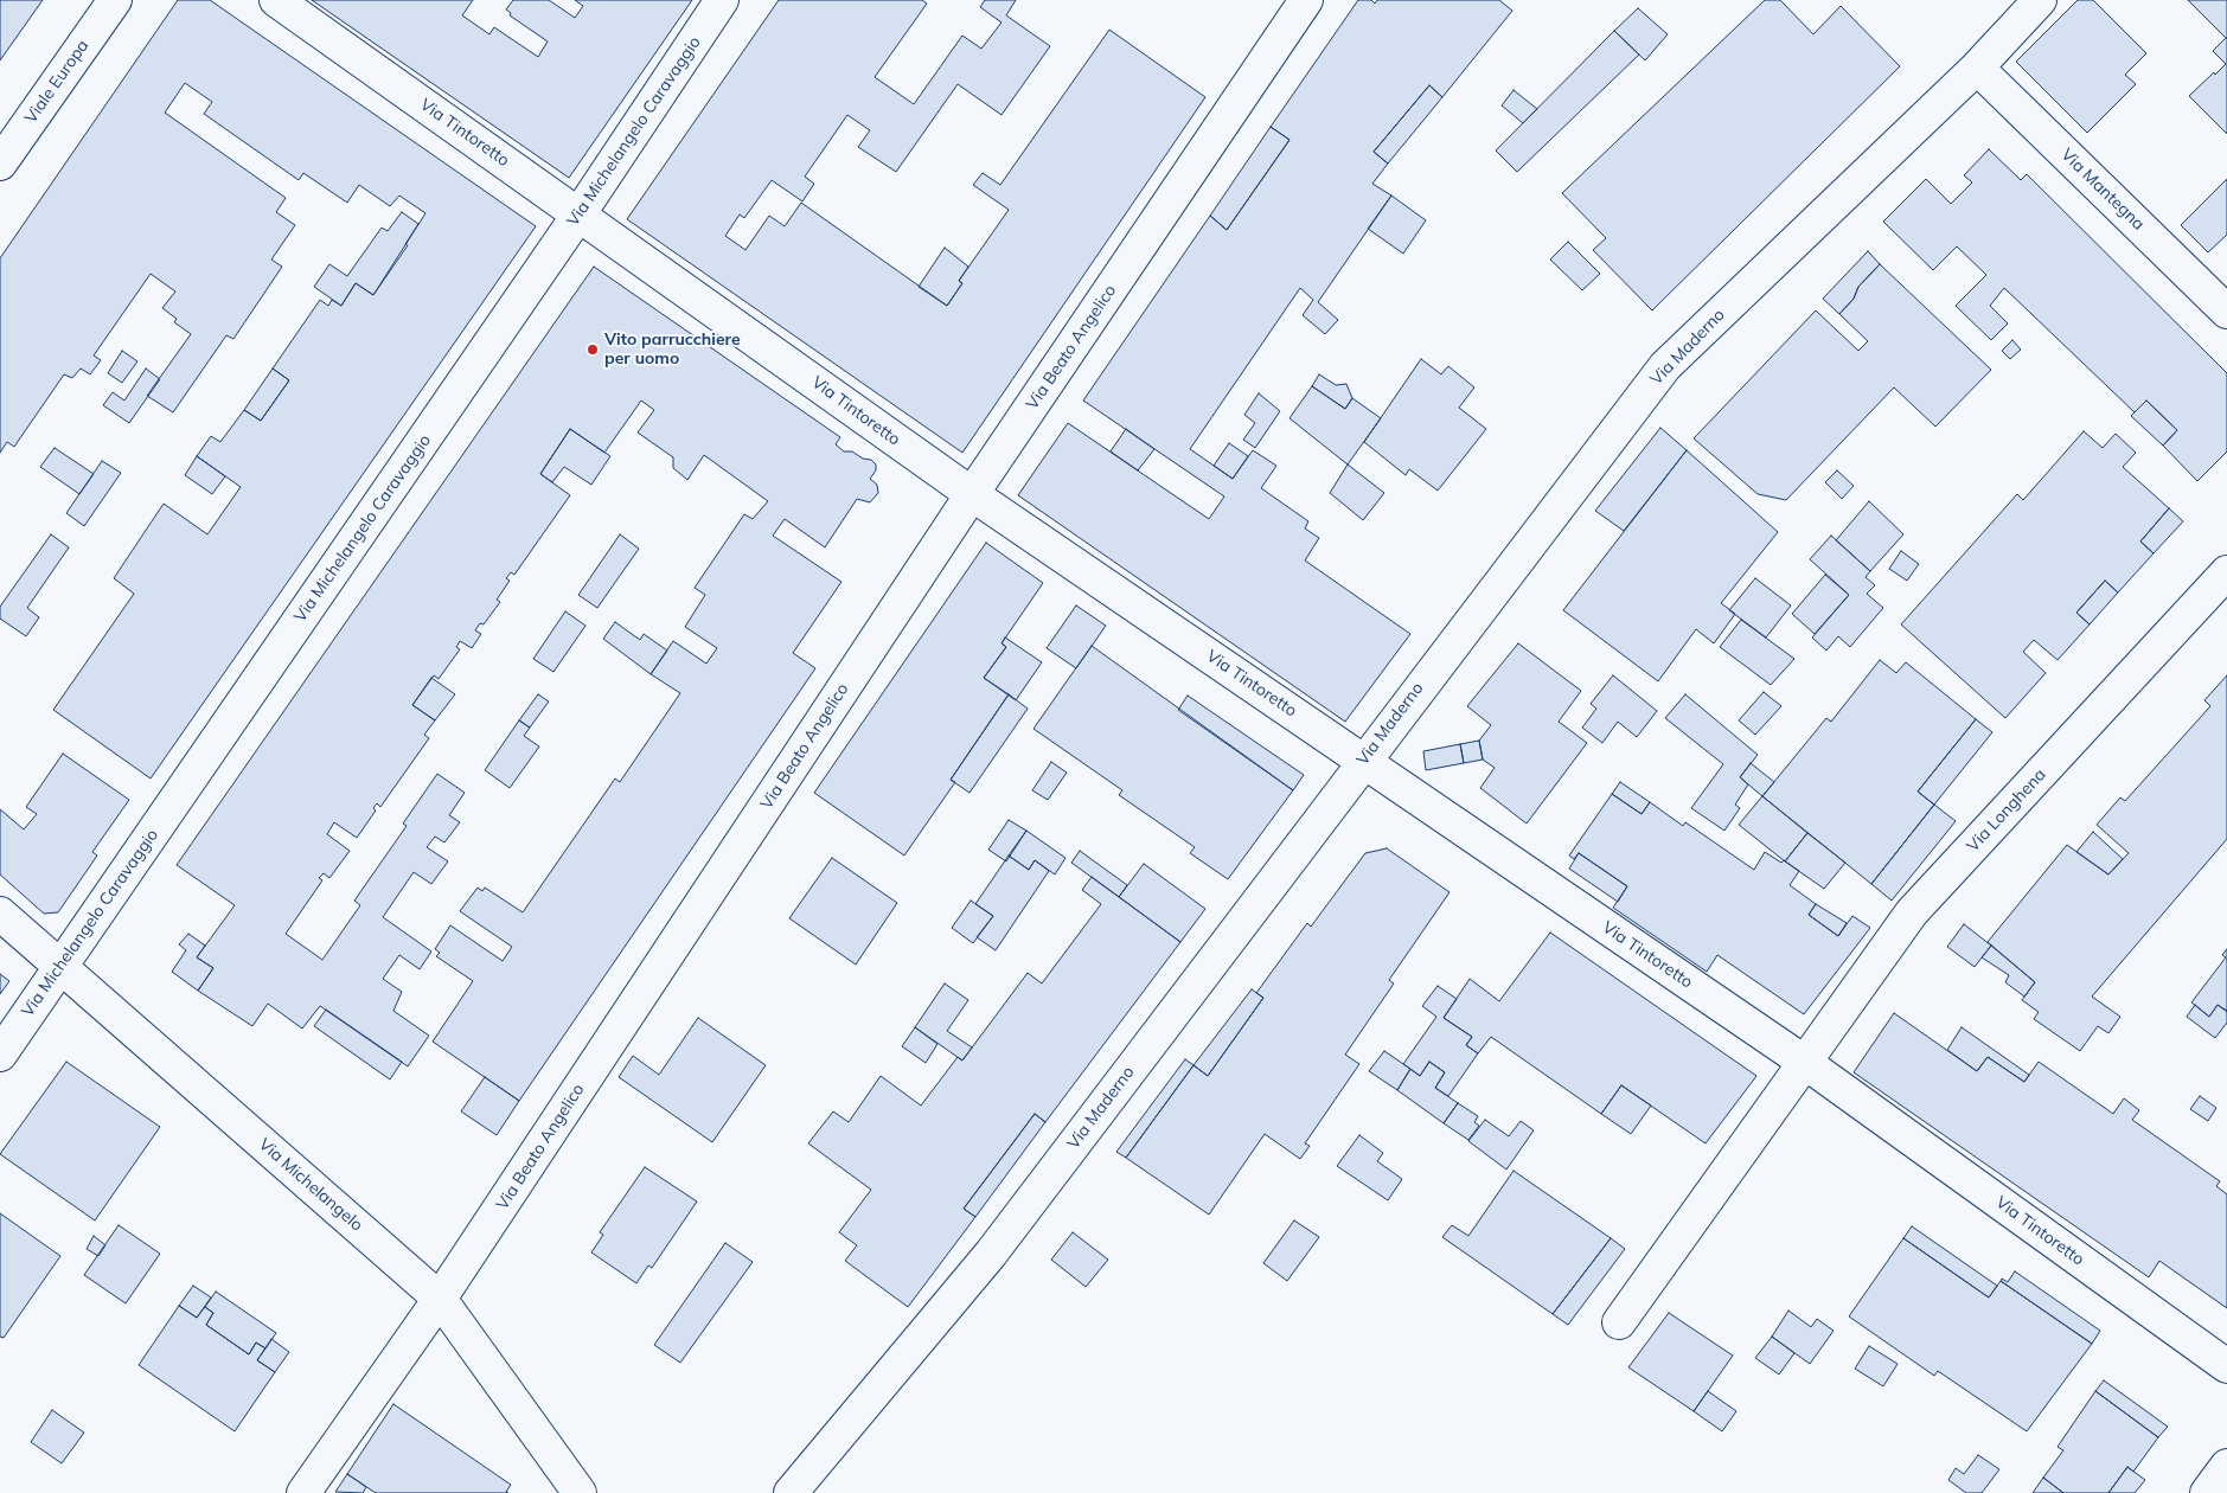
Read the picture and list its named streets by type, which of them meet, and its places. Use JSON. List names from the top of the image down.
{
  "streets": {
    "street": [
      "Viale Europa",
      "Via Michelangelo Caravaggio",
      "Via Tintoretto",
      "Via Mantegna",
      "Via Beato Angelico",
      "Via Maderno",
      "Via Longhena",
      "Via Michelangelo"
    ]
  },
  "crossings": [
    ["Via Michelangelo Caravaggio", "Via Tintoretto"],
    ["Via Michelangelo Caravaggio", "Via Michelangelo"],
    ["Via Tintoretto", "Via Beato Angelico"],
    ["Via Tintoretto", "Via Maderno"],
    ["Via Tintoretto", "Via Longhena"],
    ["Via Mantegna", "Via Maderno"],
    ["Via Beato Angelico", "Via Michelangelo"]
  ],
  "places": ["Vito parrucchiere per uomo"]
}
